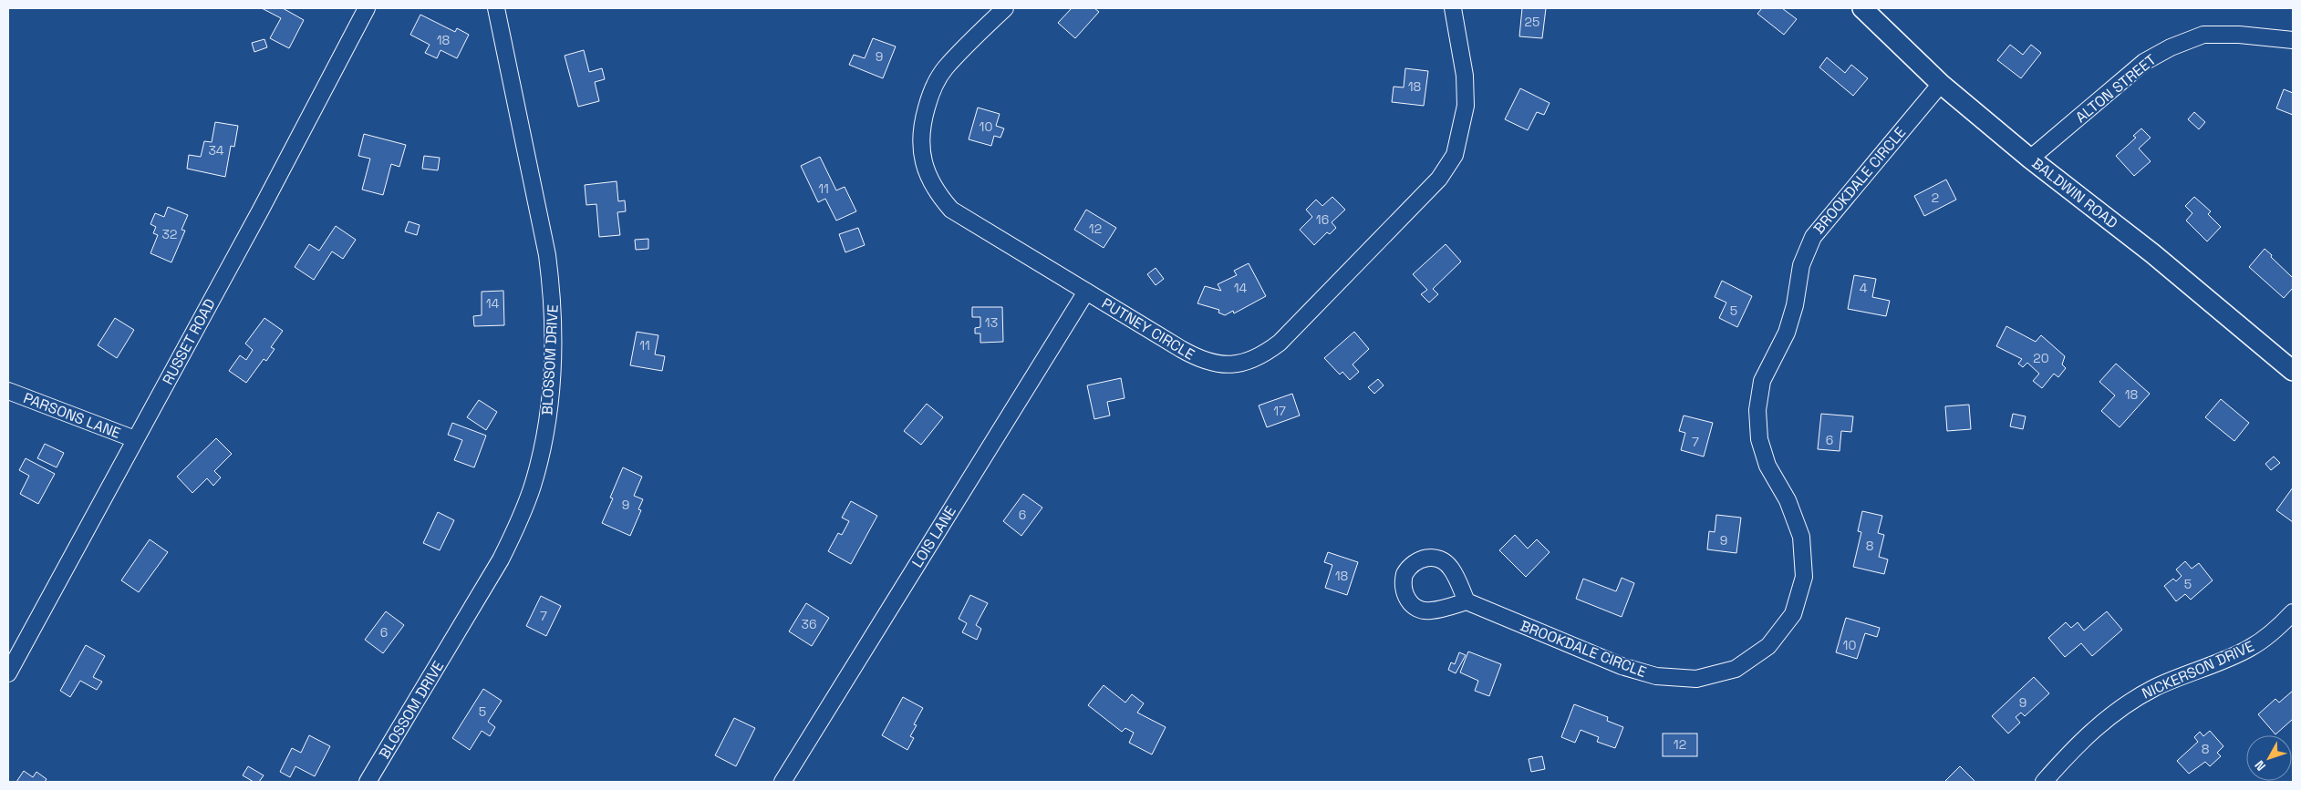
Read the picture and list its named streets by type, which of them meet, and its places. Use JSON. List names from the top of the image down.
{
  "streets": {
    "street": [
      "ALTON STREET",
      "BROOKDALE CIRCLE",
      "BALDWIN ROAD",
      "PUTNEY CIRCLE",
      "RUSSET ROAD",
      "BLOSSOM DRIVE",
      "PARSONS LANE",
      "LOIS LANE",
      "NICKERSON DRIVE"
    ]
  },
  "crossings": [
    ["ALTON STREET", "BALDWIN ROAD"],
    ["BROOKDALE CIRCLE", "BALDWIN ROAD"],
    ["PUTNEY CIRCLE", "LOIS LANE"],
    ["RUSSET ROAD", "PARSONS LANE"]
  ],
  "house_numbers": [
    "25",
    "18",
    "9",
    "18",
    "10",
    "34",
    "11",
    "2",
    "16",
    "12",
    "32",
    "14",
    "4",
    "14",
    "5",
    "13",
    "11",
    "20",
    "18",
    "17",
    "6",
    "7",
    "9",
    "6",
    "9",
    "8",
    "18",
    "5",
    "7",
    "36",
    "6",
    "10",
    "9",
    "5",
    "12",
    "8"
  ],
  "north": "bottom left"
}
